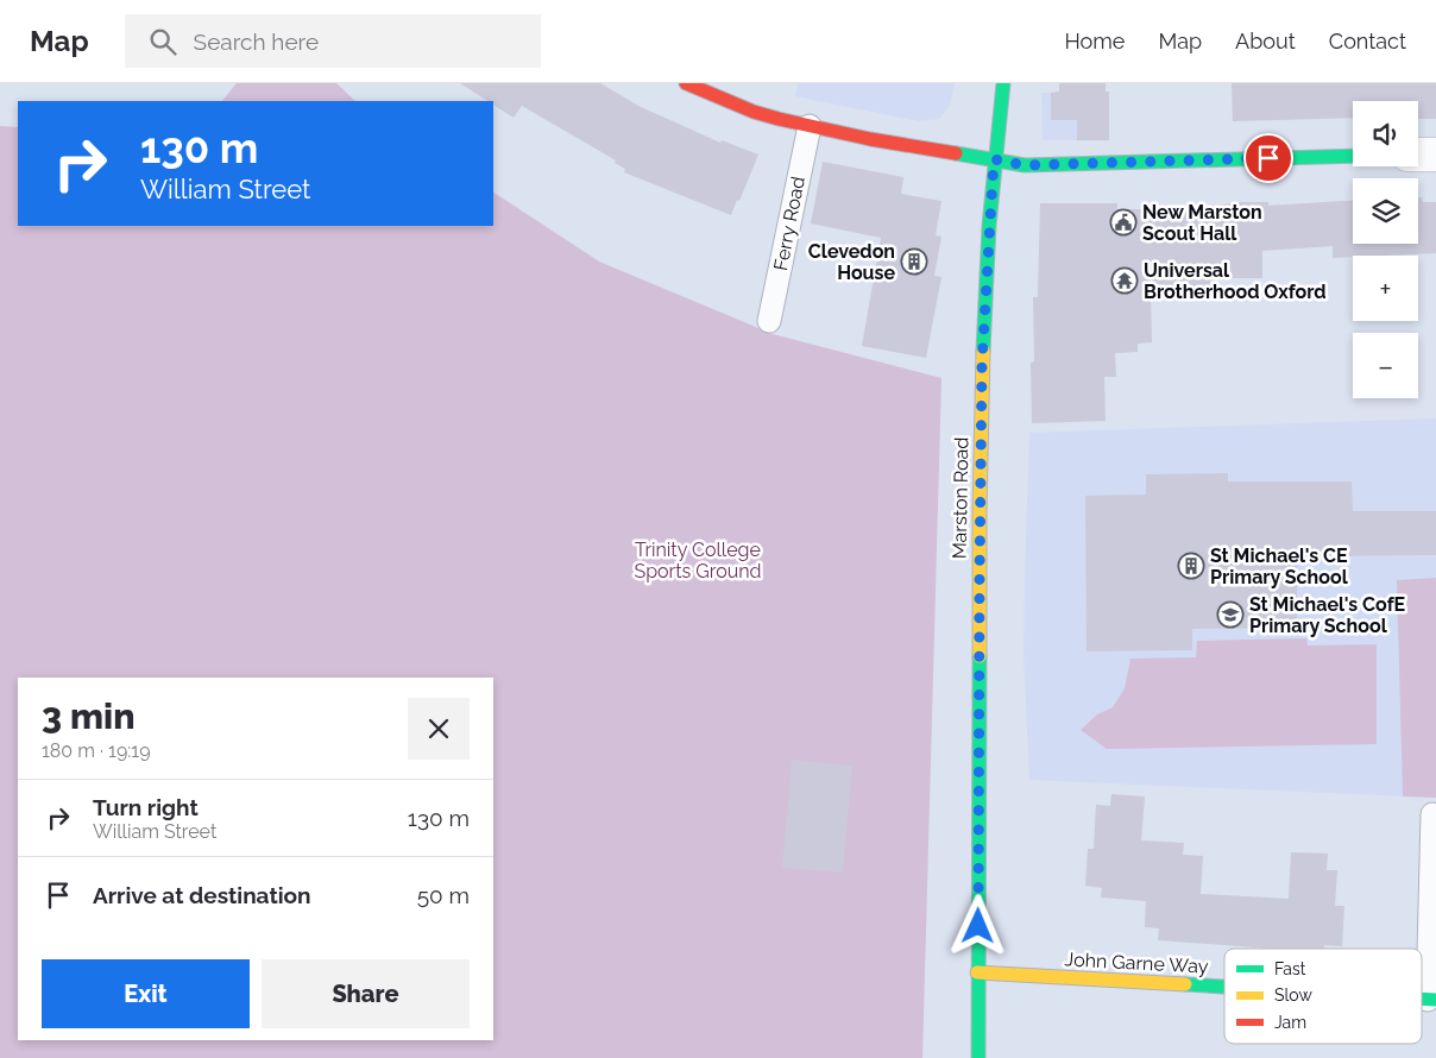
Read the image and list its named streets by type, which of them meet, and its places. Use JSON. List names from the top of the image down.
{
  "streets": {
    "street": ["Marston Road", "John Garne Way"],
    "lane": ["Ferry Road"]
  },
  "crossings": [
    ["Marston Road", "John Garne Way"]
  ],
  "parks": ["Trinity College Sports Ground"],
  "places": {
    "public building": ["New Marston Scout Hall"],
    "building": ["Clevedon House", "St Michael's CE Primary School"],
    "temple": ["Universal Brotherhood Oxford"],
    "school or university": ["St Michael's CofE Primary School"]
  },
  "legend": ["Fast", "Slow", "Jam"],
  "page": {
    "header": "Map",
    "search": "Search here",
    "nav": [
      "Home",
      "Map",
      "About",
      "Contact"
    ],
    "map_buttons": ["+", "−"],
    "turn": ["130 m", "William Street"],
    "heading": ["3 min", "180 m · 19:19"],
    "list": [
      {
        "name": "Turn right",
        "note": "William Street",
        "value": "130 m"
      },
      {
        "name": "Arrive at destination",
        "value": "50 m"
      }
    ],
    "buttons": ["Exit", "Share"]
  }
}
